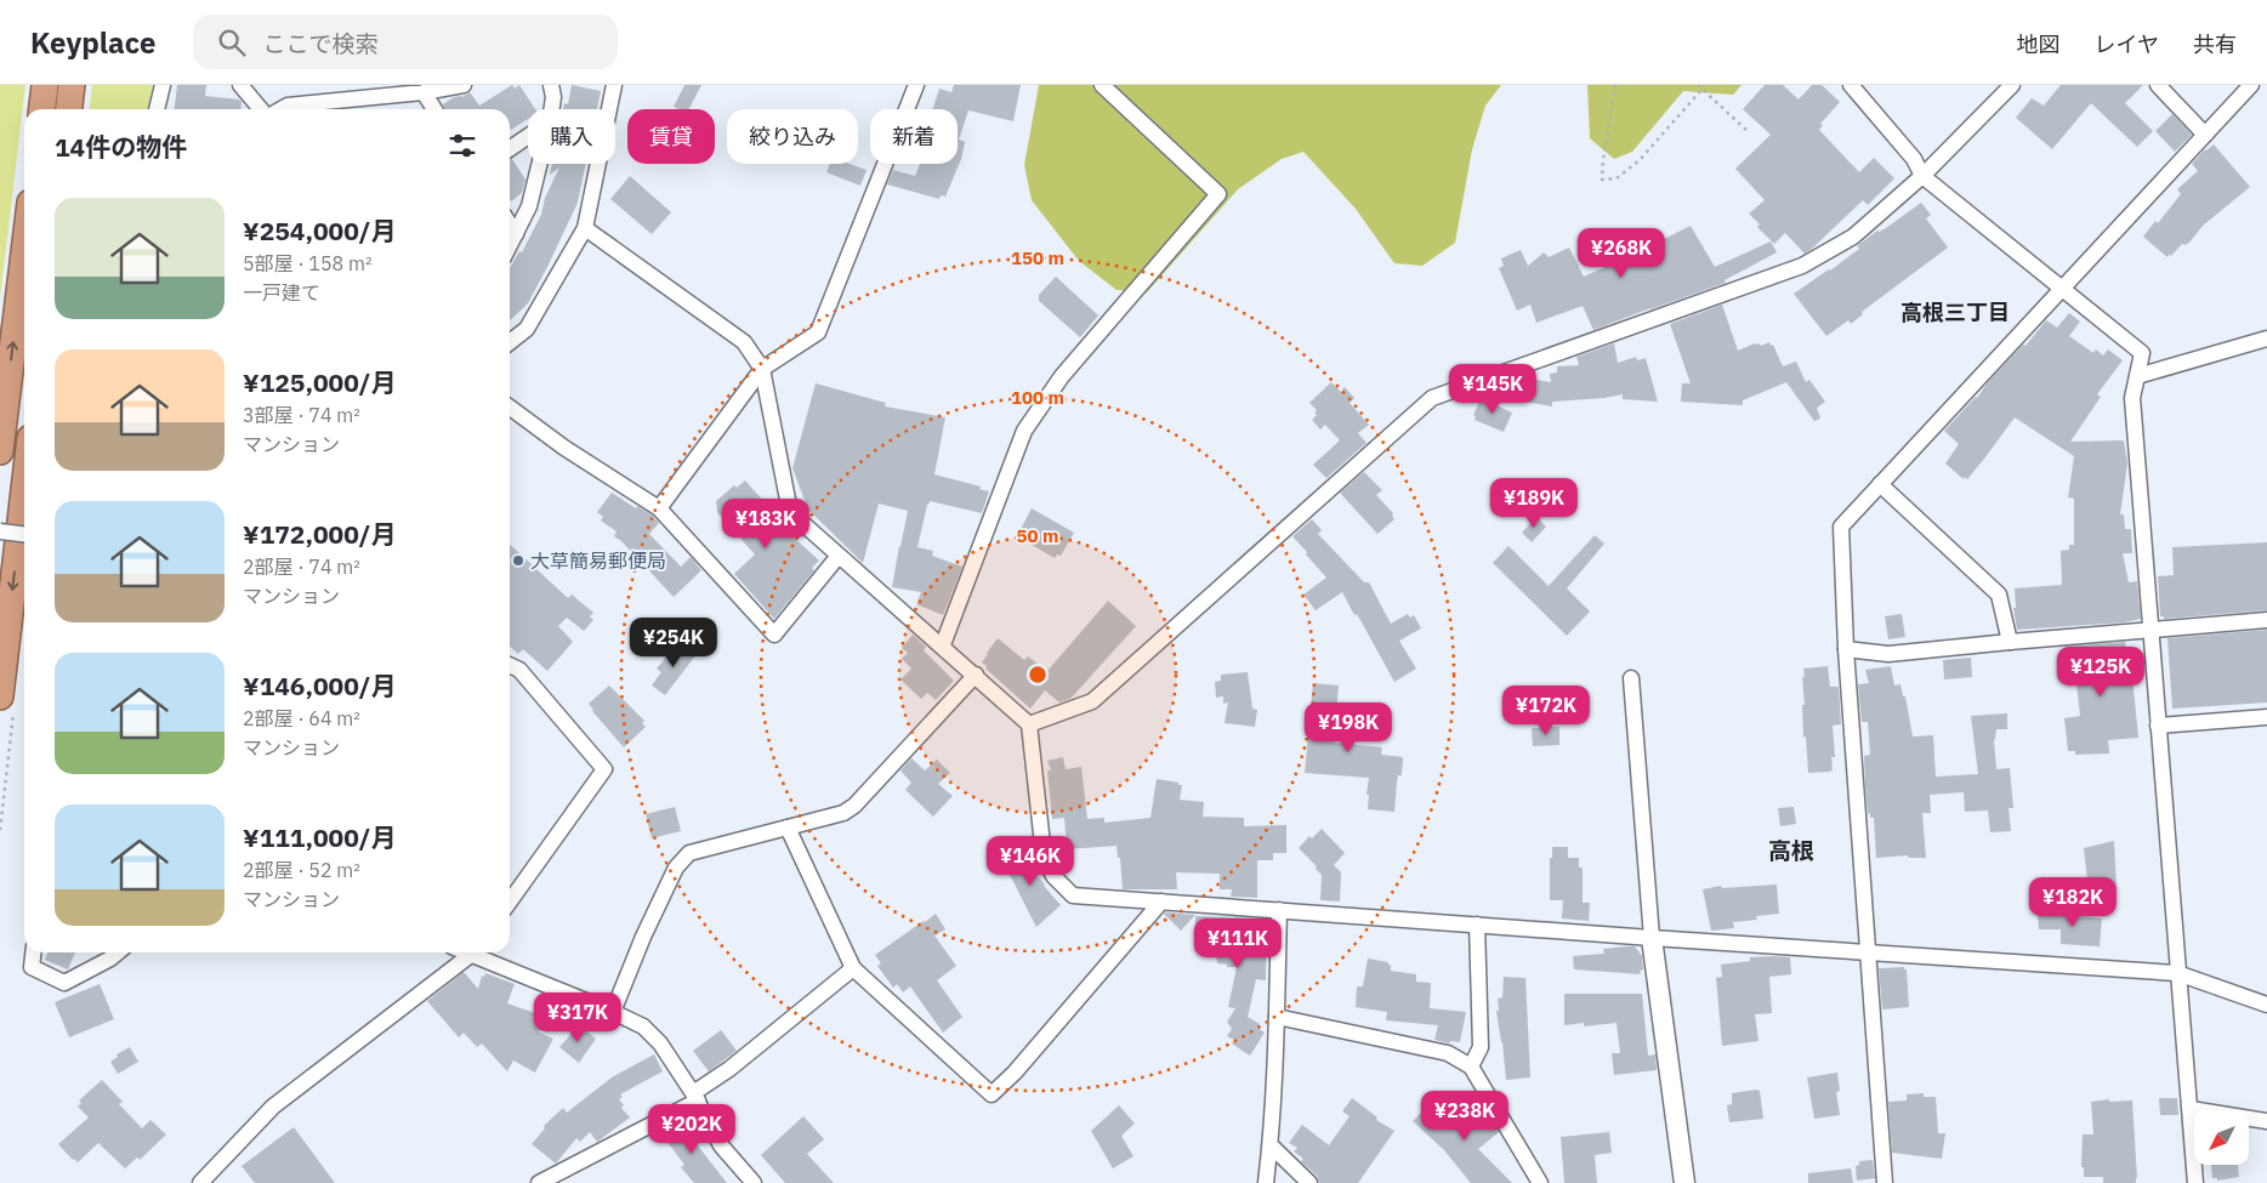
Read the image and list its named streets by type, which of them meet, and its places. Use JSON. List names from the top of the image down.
{
  "districts": ["高根三丁目", "高根"],
  "places": ["大草簡易郵便局"],
  "north": "bottom left",
  "page": {
    "header": "Keyplace",
    "search": "ここで検索",
    "nav": ["地図", "レイヤ", "共有"],
    "chip": [
      "購入",
      "賃貸",
      "絞り込み",
      "新着"
    ],
    "heading": "14件の物件",
    "list": [
      {
        "name": "¥254,000/月",
        "note": "5部屋 · 158 m² · 一戸建て"
      },
      {
        "name": "¥125,000/月",
        "note": "3部屋 · 74 m² · マンション"
      },
      {
        "name": "¥172,000/月",
        "note": "2部屋 · 74 m² · マンション"
      },
      {
        "name": "¥146,000/月",
        "note": "2部屋 · 64 m² · マンション"
      },
      {
        "name": "¥111,000/月",
        "note": "2部屋 · 52 m² · マンション"
      }
    ],
    "price": [
      "¥268K",
      "¥145K",
      "¥189K",
      "¥183K",
      "¥254K",
      "¥125K",
      "¥172K",
      "¥198K",
      "¥146K",
      "¥182K",
      "¥111K",
      "¥317K",
      "¥238K",
      "¥202K"
    ]
  },
  "rings": ["150 m", "100 m", "50 m"]
}
